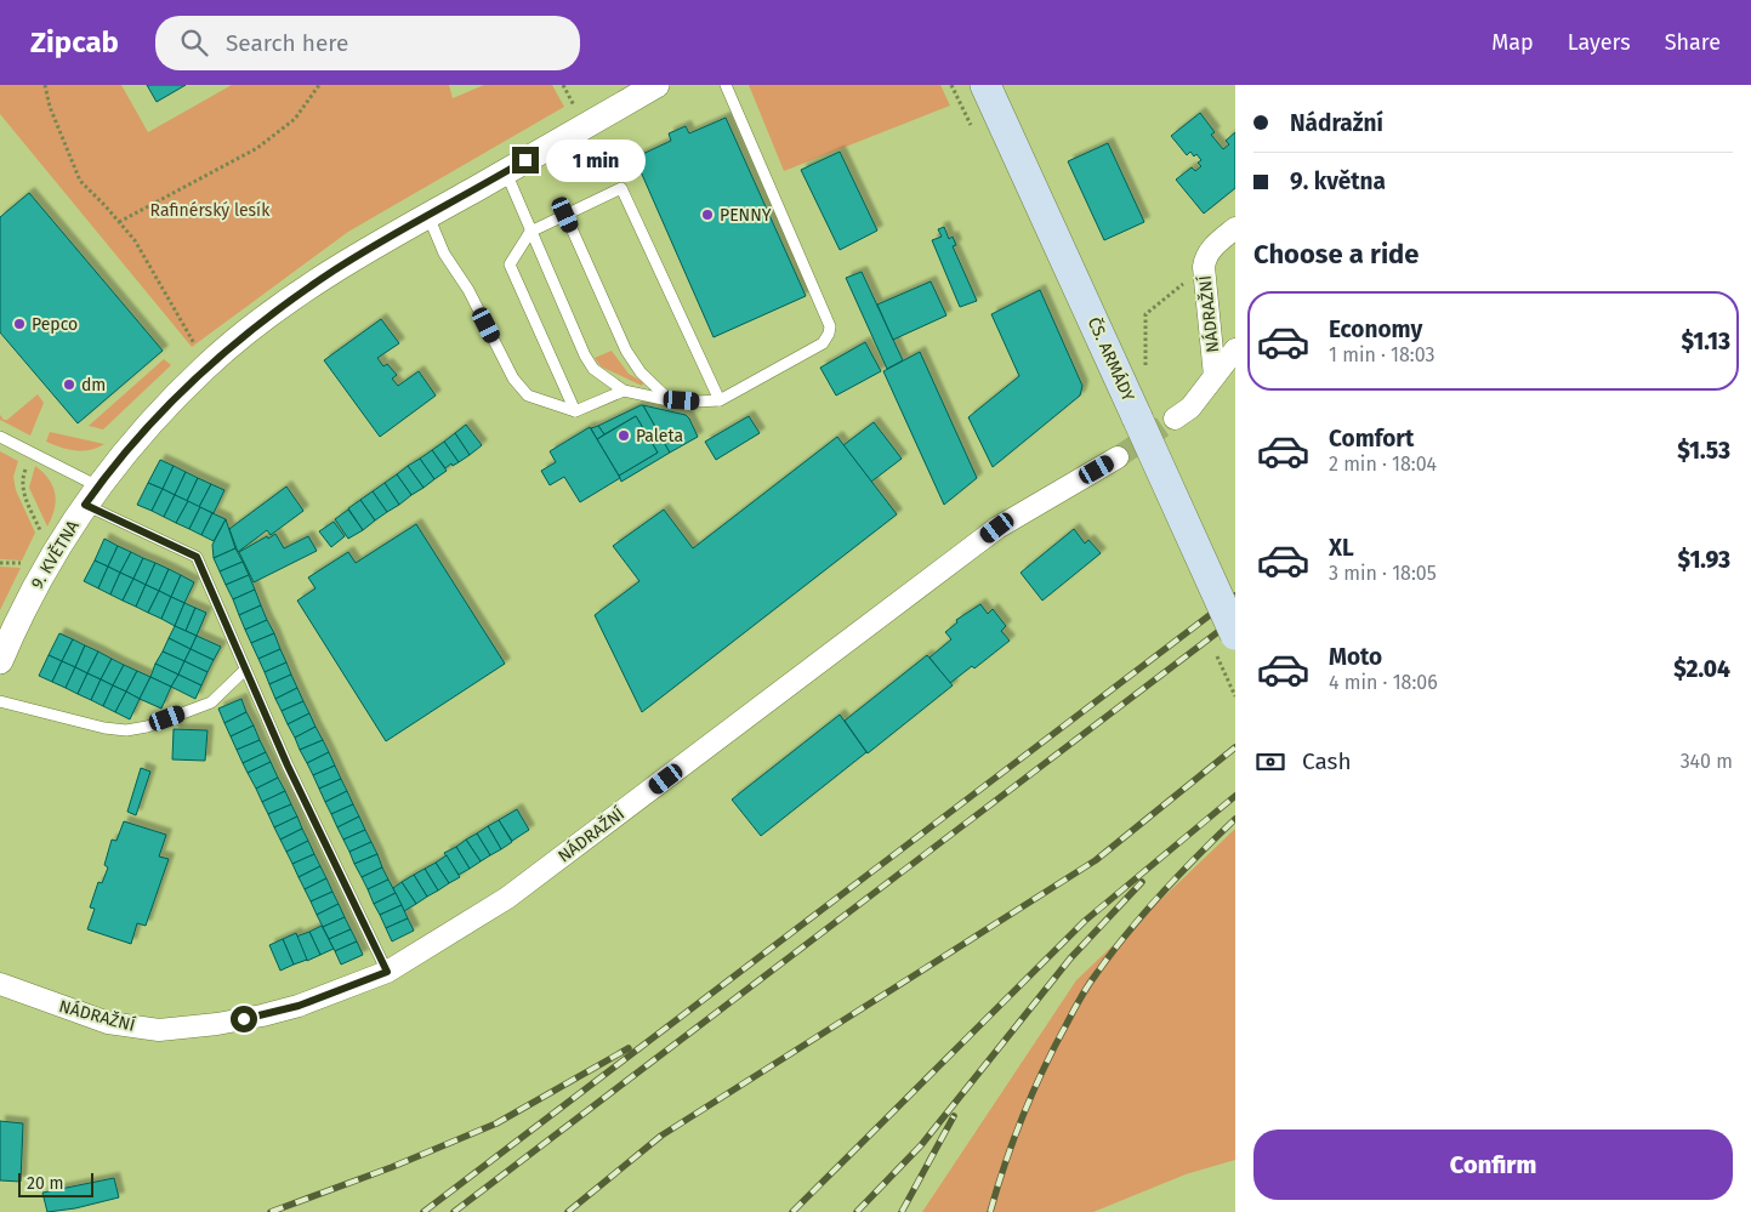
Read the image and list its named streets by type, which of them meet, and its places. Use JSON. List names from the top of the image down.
{
  "streets": {
    "main road": ["ČS. ARMÁDY"],
    "street": ["NÁDRAŽNÍ", "9. KVĚTNA"]
  },
  "parks": ["Rafinérský lesík"],
  "places": [
    "PENNY",
    "Pepco",
    "dm",
    "Paleta"
  ],
  "scale_bar": "20 m",
  "page": {
    "header": "Zipcab",
    "search": "Search here",
    "nav": ["Map", "Layers", "Share"],
    "banner": ["Nádražní", "9. května"],
    "bubble": "1 min",
    "heading": "Choose a ride",
    "list": [
      {
        "name": "Economy",
        "note": "1 min · 18:03",
        "value": "$1.13"
      },
      {
        "name": "Comfort",
        "note": "2 min · 18:04",
        "value": "$1.53"
      },
      {
        "name": "XL",
        "note": "3 min · 18:05",
        "value": "$1.93"
      },
      {
        "name": "Moto",
        "note": "4 min · 18:06",
        "value": "$2.04"
      }
    ],
    "pay": ["Cash", "340 m"],
    "buttons": "Confirm",
    "scale": "20 m"
  }
}
